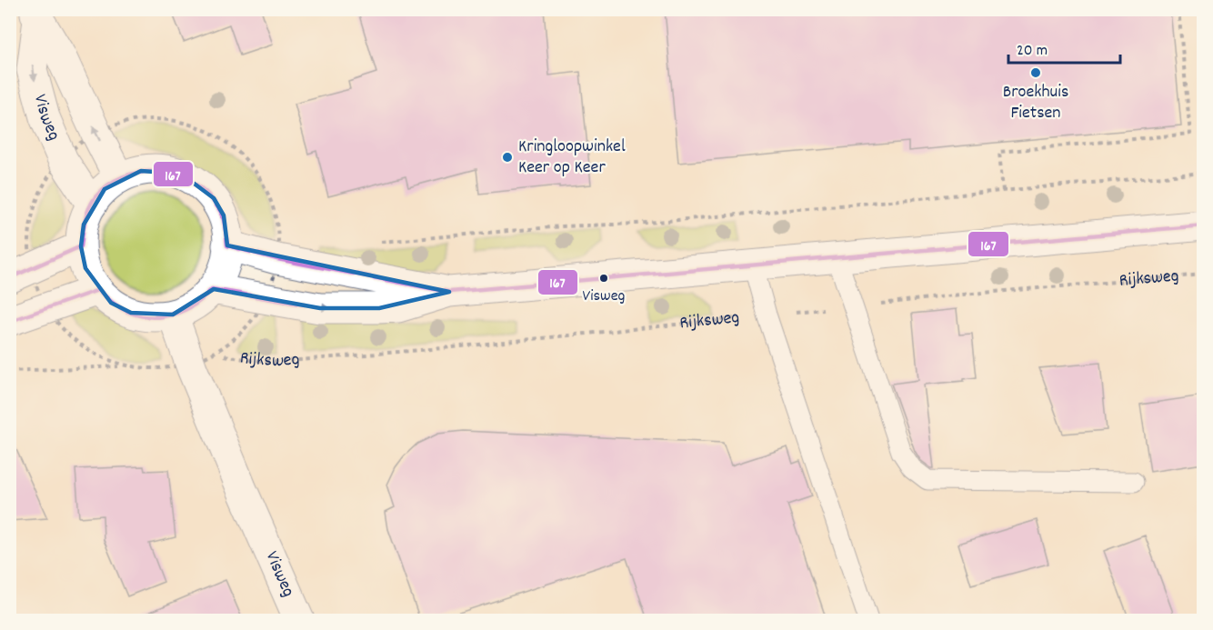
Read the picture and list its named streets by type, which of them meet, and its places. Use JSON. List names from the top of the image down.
{
  "streets": {
    "main road": ["Visweg"],
    "path": ["Rijksweg"]
  },
  "places": ["Broekhuis Fietsen", "Kringloopwinkel Keer op Keer", "Visweg"],
  "lines": ["transit line 167"],
  "scale_bar": "20 m"
}
